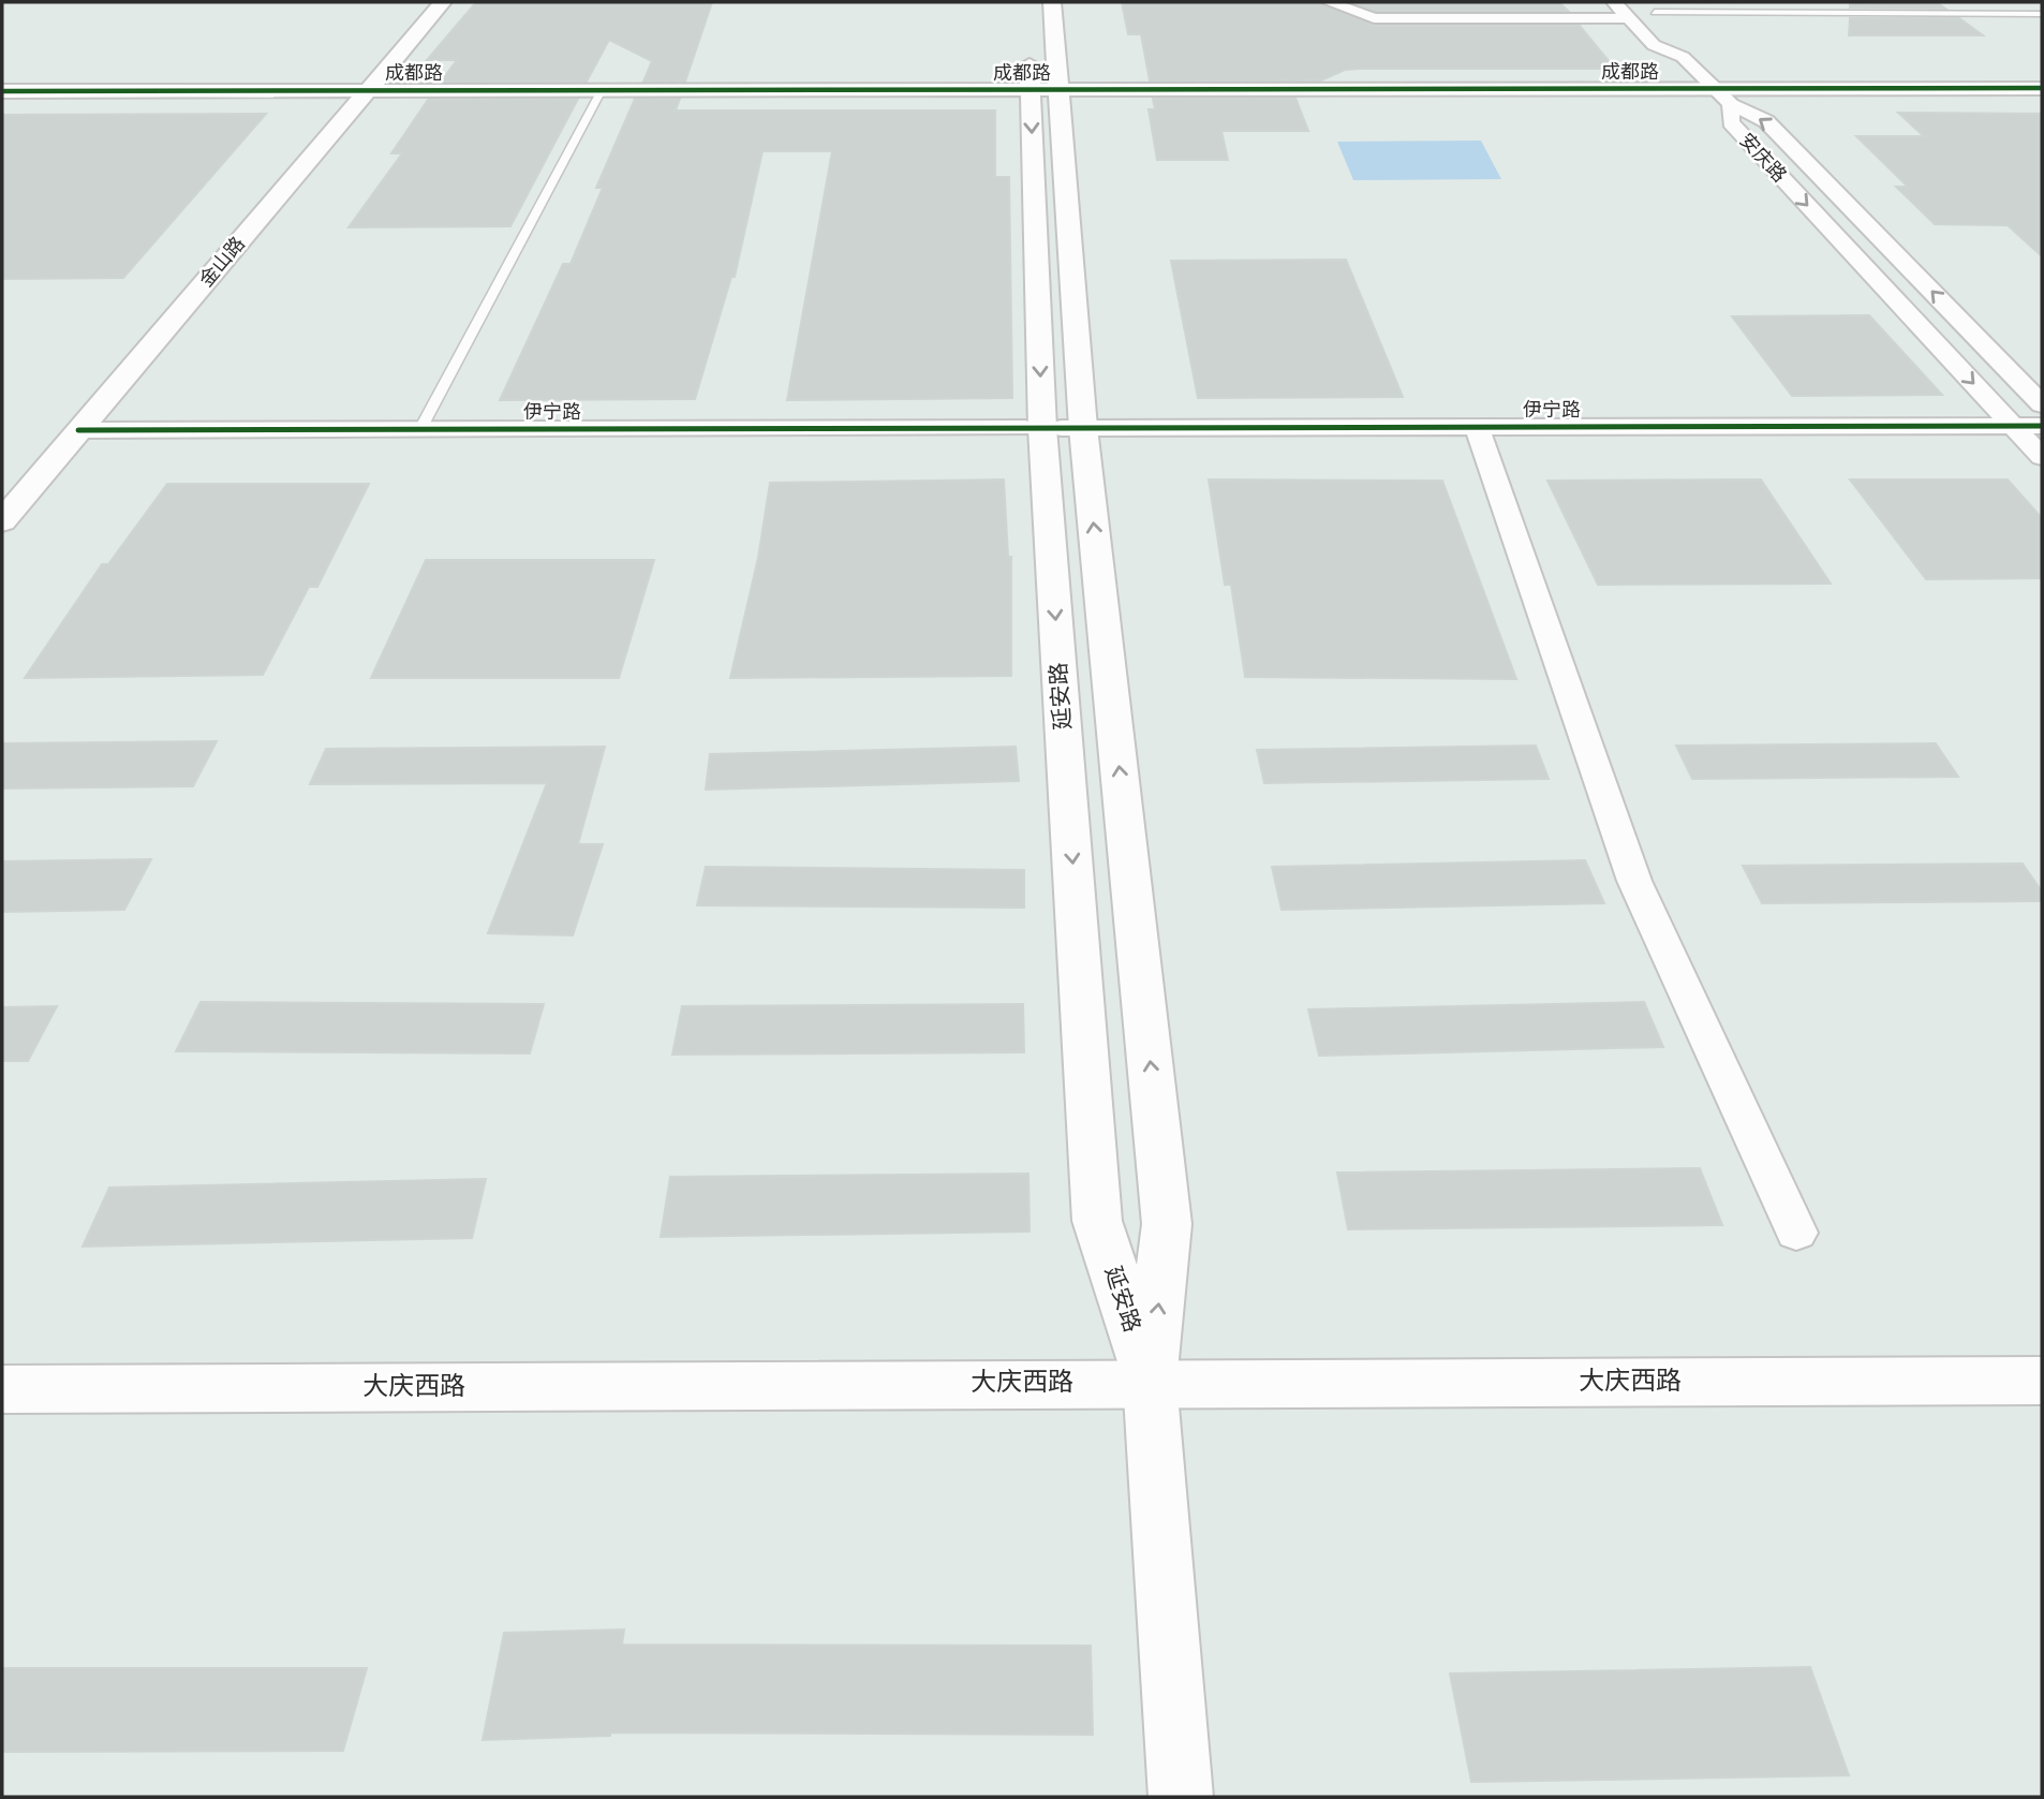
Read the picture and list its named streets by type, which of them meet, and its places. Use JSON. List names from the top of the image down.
{
  "streets": {
    "street": [
      "成都路",
      "安庆路",
      "金山路",
      "伊宁路",
      "延安路",
      "大庆西路"
    ]
  },
  "crossings": [
    ["成都路", "金山路"],
    ["成都路", "延安路"],
    ["安庆路", "伊宁路"],
    ["金山路", "伊宁路"],
    ["伊宁路", "延安路"],
    ["延安路", "大庆西路"]
  ]
}
